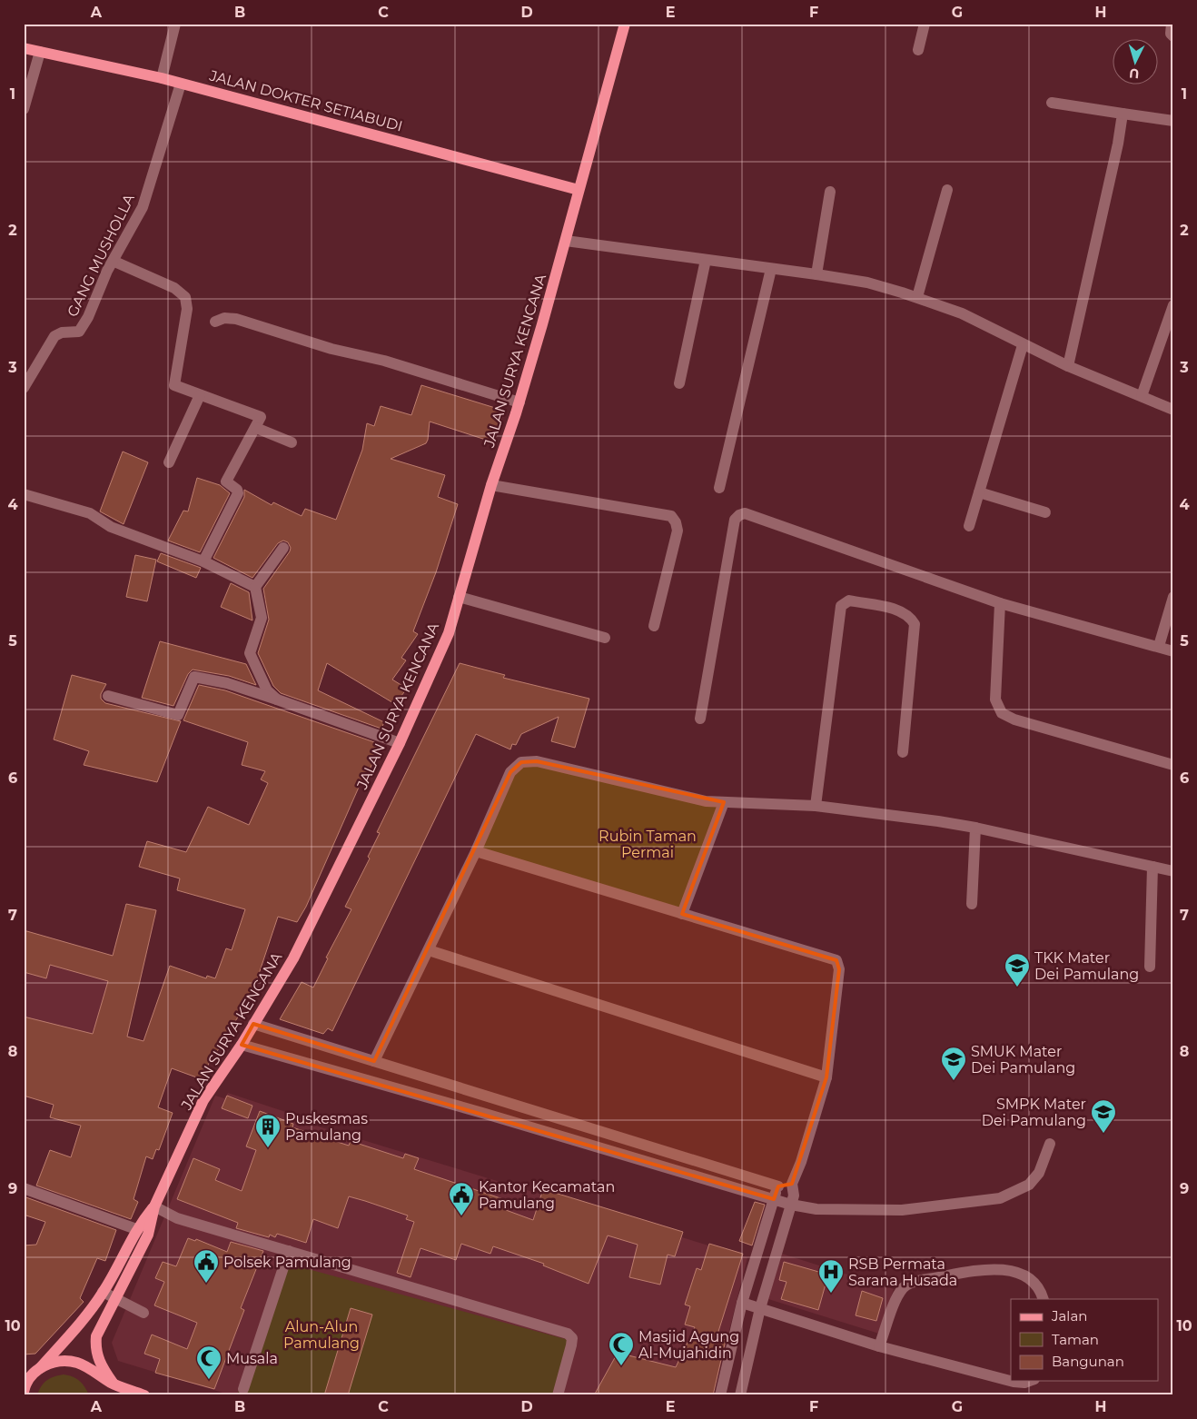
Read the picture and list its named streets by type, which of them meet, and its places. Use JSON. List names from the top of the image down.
{
  "streets": {
    "main road": ["JALAN DOKTER SETIABUDI", "JALAN SURYA KENCANA"],
    "street": ["GANG MUSHOLLA"]
  },
  "crossings": [
    ["JALAN DOKTER SETIABUDI", "GANG MUSHOLLA"],
    ["JALAN DOKTER SETIABUDI", "JALAN SURYA KENCANA"]
  ],
  "parks": ["Rubin Taman Permai", "Alun-Alun Pamulang"],
  "places": {
    "school or university": ["TKK Mater Dei Pamulang", "SMUK Mater Dei Pamulang", "SMPK Mater Dei Pamulang"],
    "building": ["Puskesmas Pamulang"],
    "public building": ["Kantor Kecamatan Pamulang", "Polsek Pamulang"],
    "hospital": ["RSB Permata Sarana Husada"],
    "mosque": ["Masjid Agung Al-Mujahidin", "Musala"]
  },
  "legend": ["Jalan", "Taman", "Bangunan"],
  "north": "bottom",
  "grid": {
    "columns": [
      "A",
      "B",
      "C",
      "D",
      "E",
      "F",
      "G",
      "H"
    ],
    "rows": [
      "1",
      "2",
      "3",
      "4",
      "5",
      "6",
      "7",
      "8",
      "9",
      "10"
    ]
  }
}
